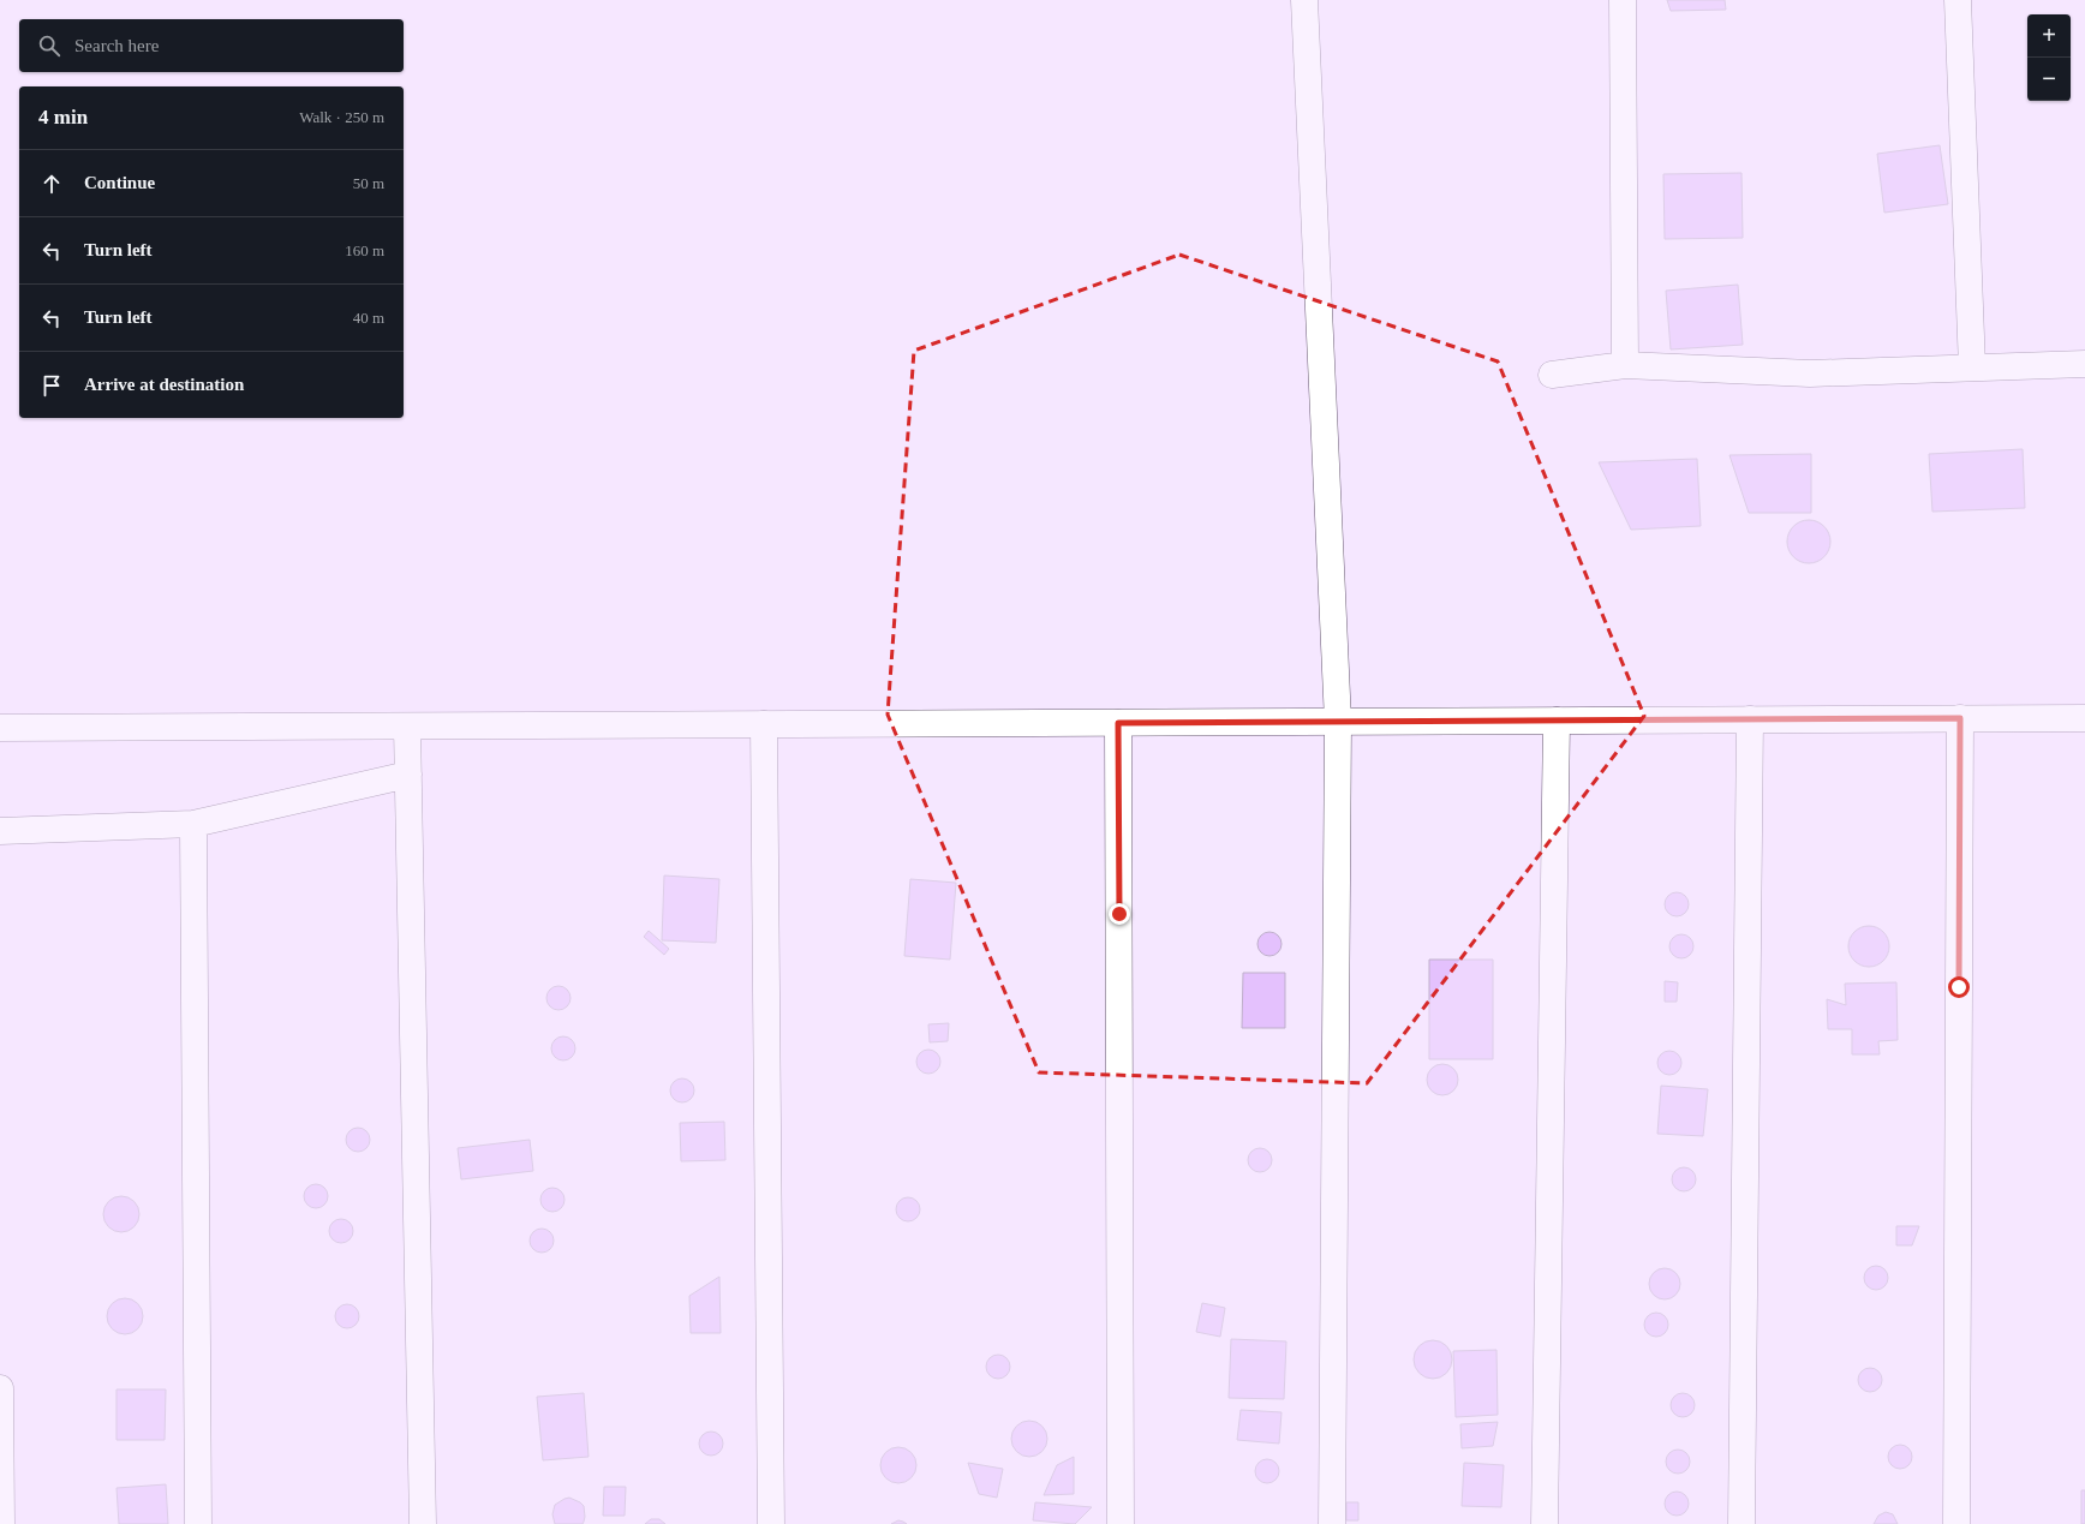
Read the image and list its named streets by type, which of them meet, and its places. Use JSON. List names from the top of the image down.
{
  "page": {
    "map_buttons": ["+", "−"],
    "search": "Search here",
    "heading": ["4 min", "Walk · 250 m"],
    "list": [
      ["Continue", "50 m"],
      ["Turn left", "160 m"],
      ["Turn left", "40 m"],
      "Arrive at destination"
    ]
  }
}
